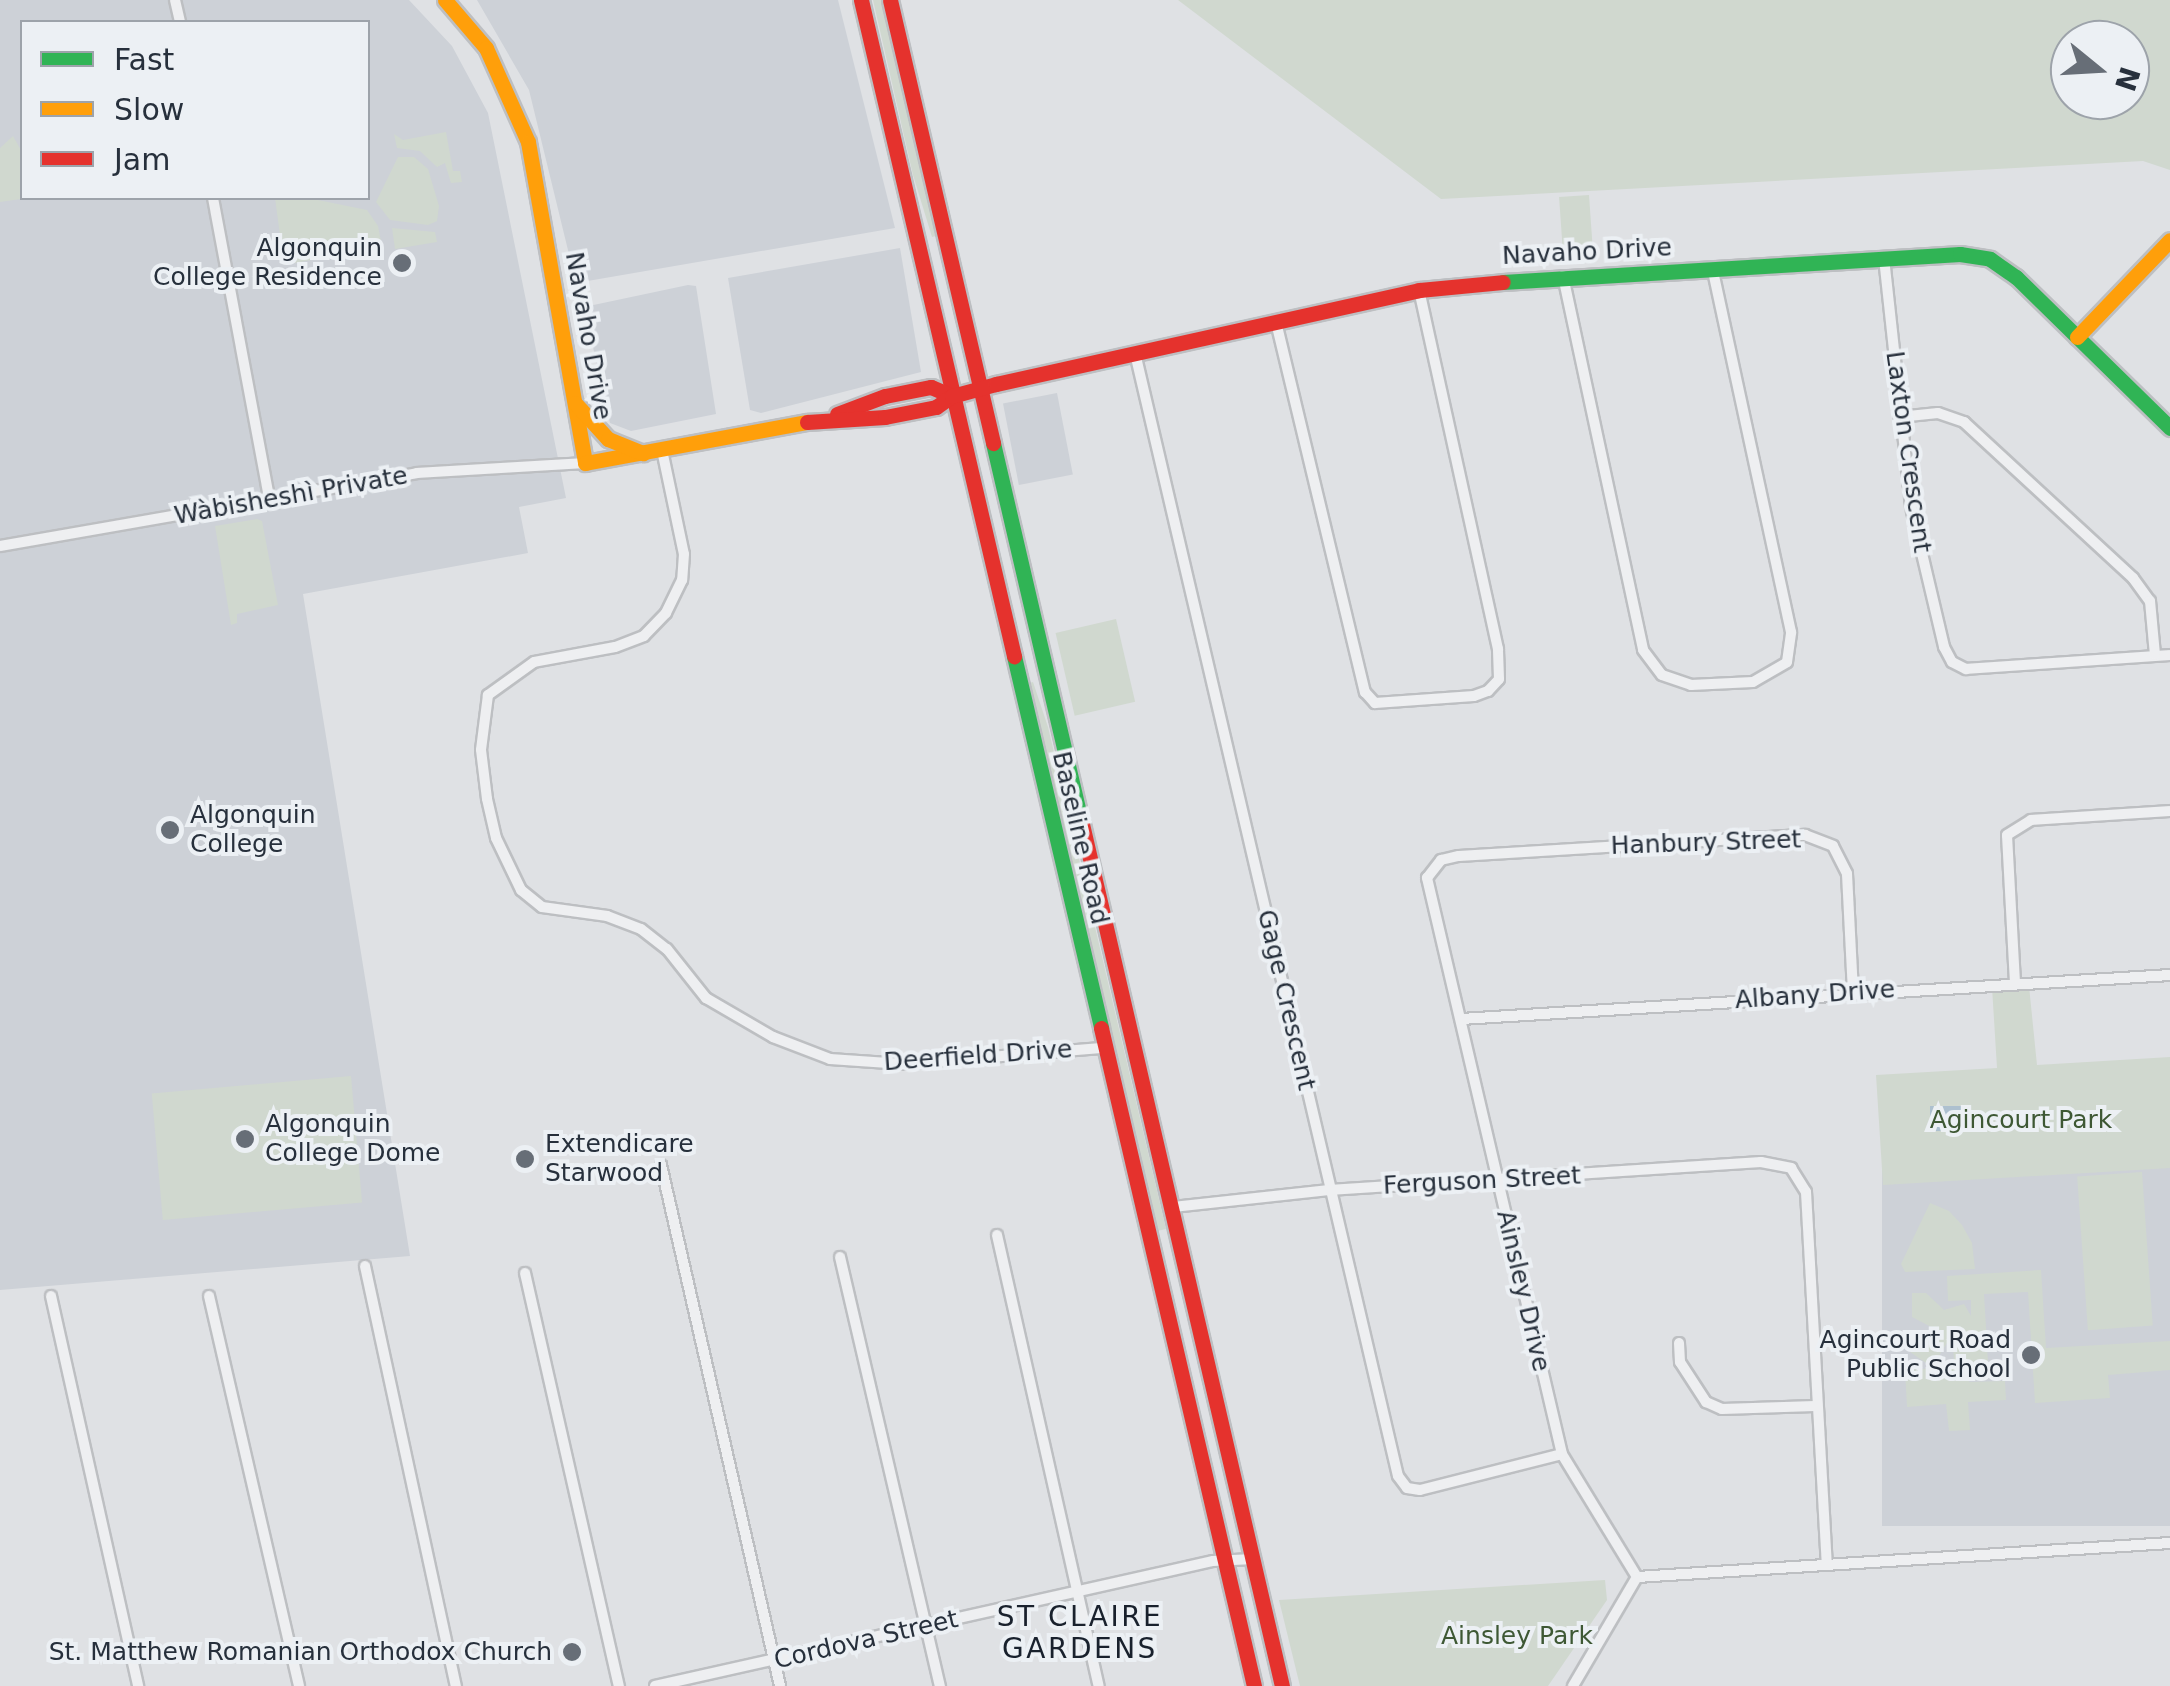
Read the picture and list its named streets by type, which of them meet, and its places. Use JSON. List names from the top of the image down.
{
  "streets": {
    "main road": ["Navaho Drive", "Baseline Road"],
    "street": [
      "Laxton Crescent",
      "Wàbisheshì Private",
      "Hanbury Street",
      "Albany Drive",
      "Gage Crescent",
      "Deerfield Drive",
      "Ferguson Street",
      "Ainsley Drive",
      "Cordova Street"
    ]
  },
  "crossings": [
    ["Navaho Drive", "Laxton Crescent"],
    ["Navaho Drive", "Wàbisheshì Private"],
    ["Navaho Drive", "Baseline Road"],
    ["Navaho Drive", "Gage Crescent"],
    ["Navaho Drive", "Deerfield Drive"],
    ["Baseline Road", "Deerfield Drive"],
    ["Baseline Road", "Ferguson Street"],
    ["Baseline Road", "Cordova Street"],
    ["Hanbury Street", "Albany Drive"],
    ["Hanbury Street", "Ainsley Drive"],
    ["Albany Drive", "Ainsley Drive"],
    ["Gage Crescent", "Ferguson Street"],
    ["Gage Crescent", "Ainsley Drive"],
    ["Ferguson Street", "Ainsley Drive"]
  ],
  "districts": ["ST CLAIRE GARDENS"],
  "parks": ["Agincourt Park", "Ainsley Park"],
  "places": [
    "Algonquin College Residence",
    "Algonquin College",
    "Algonquin College Dome",
    "Extendicare Starwood",
    "Agincourt Road Public School",
    "St. Matthew Romanian Orthodox Church"
  ],
  "legend": ["Fast", "Slow", "Jam"],
  "north": "right"
}
